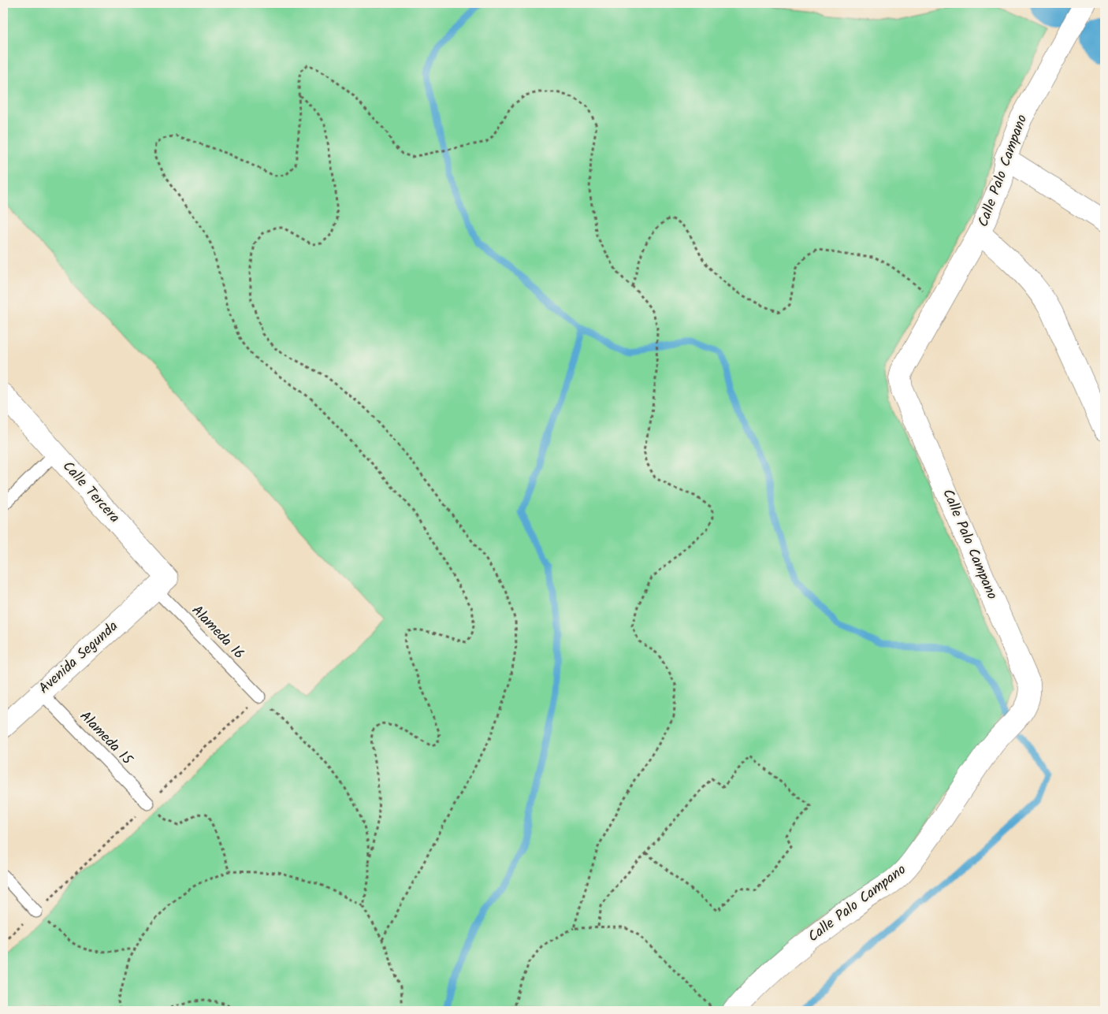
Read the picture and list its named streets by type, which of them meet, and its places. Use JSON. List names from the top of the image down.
{
  "streets": {
    "street": ["Calle Palo Campano", "Calle Tercera", "Avenida Segunda"],
    "lane": ["Alameda 16", "Alameda 15"]
  },
  "crossings": [
    ["Calle Tercera", "Alameda 16"],
    ["Calle Tercera", "Avenida Segunda"],
    ["Alameda 16", "Avenida Segunda"],
    ["Avenida Segunda", "Alameda 15"]
  ]
}
